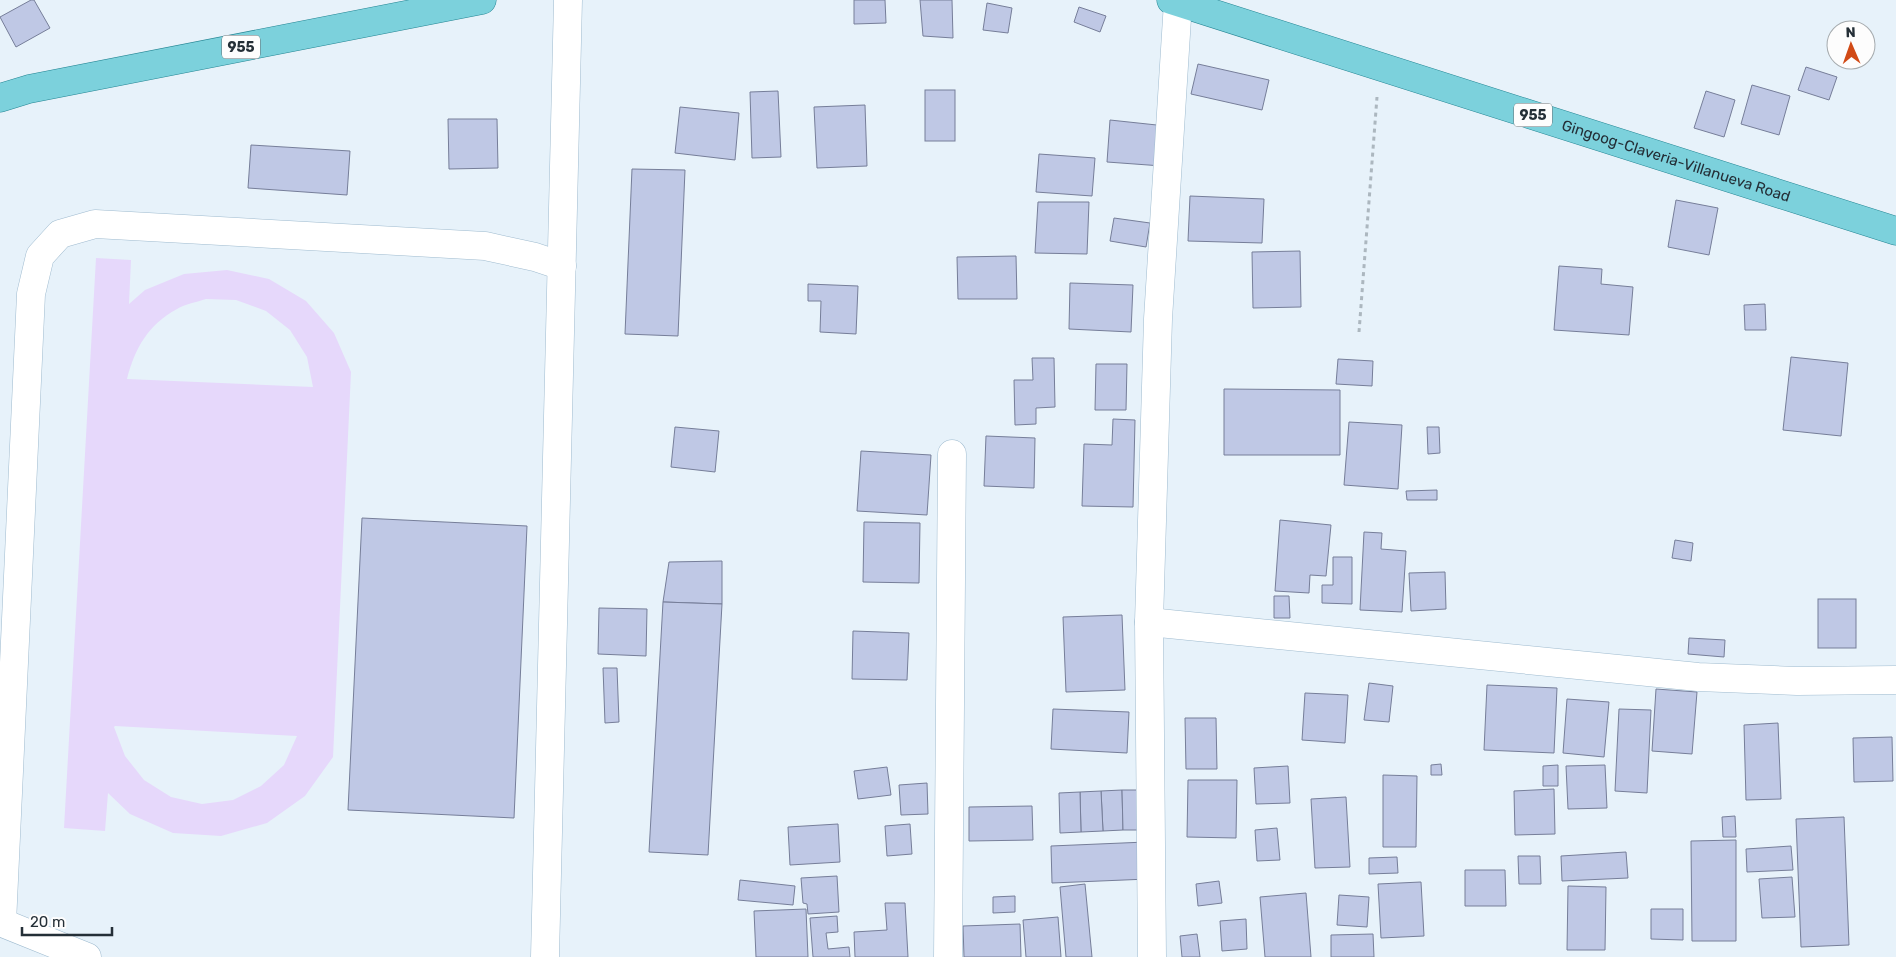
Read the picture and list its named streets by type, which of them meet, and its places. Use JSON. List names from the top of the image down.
{
  "streets": {
    "main road": ["955", "Gingoog-Claveria-Villanueva Road"]
  },
  "scale_bar": "20 m",
  "north": "top"
}
